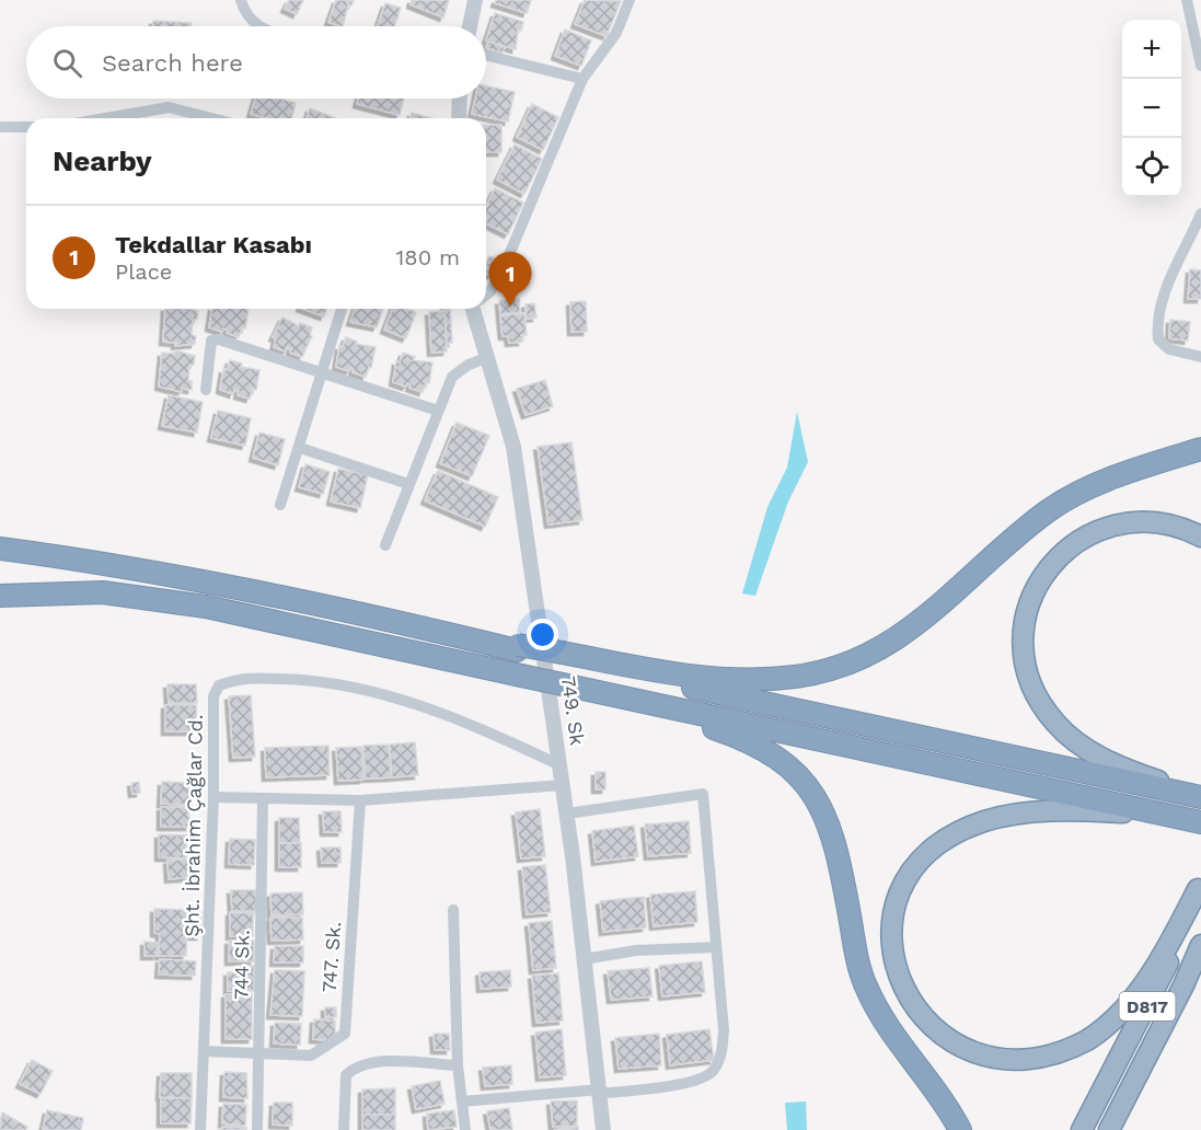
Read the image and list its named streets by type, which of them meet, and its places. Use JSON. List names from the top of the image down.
{
  "streets": {
    "highway": ["D817"],
    "street": [
      "749. Sk",
      "Şht. İbrahim Çağlar Cd.",
      "747. Sk.",
      "744 Sk."
    ]
  },
  "crossings": [
    ["749. Sk", "Şht. İbrahim Çağlar Cd."],
    ["747. Sk.", "744 Sk."]
  ],
  "page": {
    "map_buttons": ["+", "−"],
    "search": "Search here",
    "heading": "Nearby",
    "list": [
      {
        "mark": "1",
        "name": "Tekdallar Kasabı",
        "note": "Place",
        "value": "180 m"
      }
    ],
    "pins": "1"
  }
}
